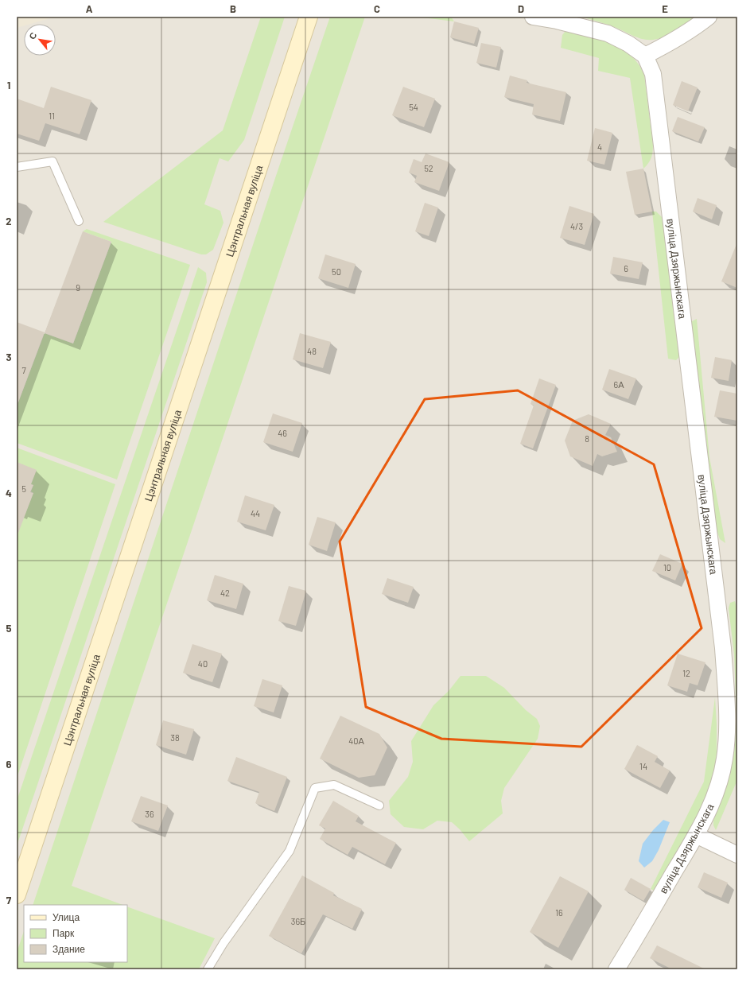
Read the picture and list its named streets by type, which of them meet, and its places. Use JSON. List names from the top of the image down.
{
  "streets": {
    "main road": ["Цэнтральная вуліца"],
    "street": ["вуліца Дзяржынскага"]
  },
  "house_numbers": [
    "54",
    "11",
    "4",
    "52",
    "4/3",
    "6",
    "50",
    "9",
    "48",
    "7",
    "6А",
    "46",
    "8",
    "5",
    "44",
    "10",
    "42",
    "40",
    "12",
    "38",
    "40А",
    "14",
    "36",
    "16",
    "36Б"
  ],
  "legend": ["Улица", "Парк", "Здание"],
  "north": "top left",
  "grid": {
    "columns": [
      "A",
      "B",
      "C",
      "D",
      "E"
    ],
    "rows": [
      "1",
      "2",
      "3",
      "4",
      "5",
      "6",
      "7"
    ]
  }
}
